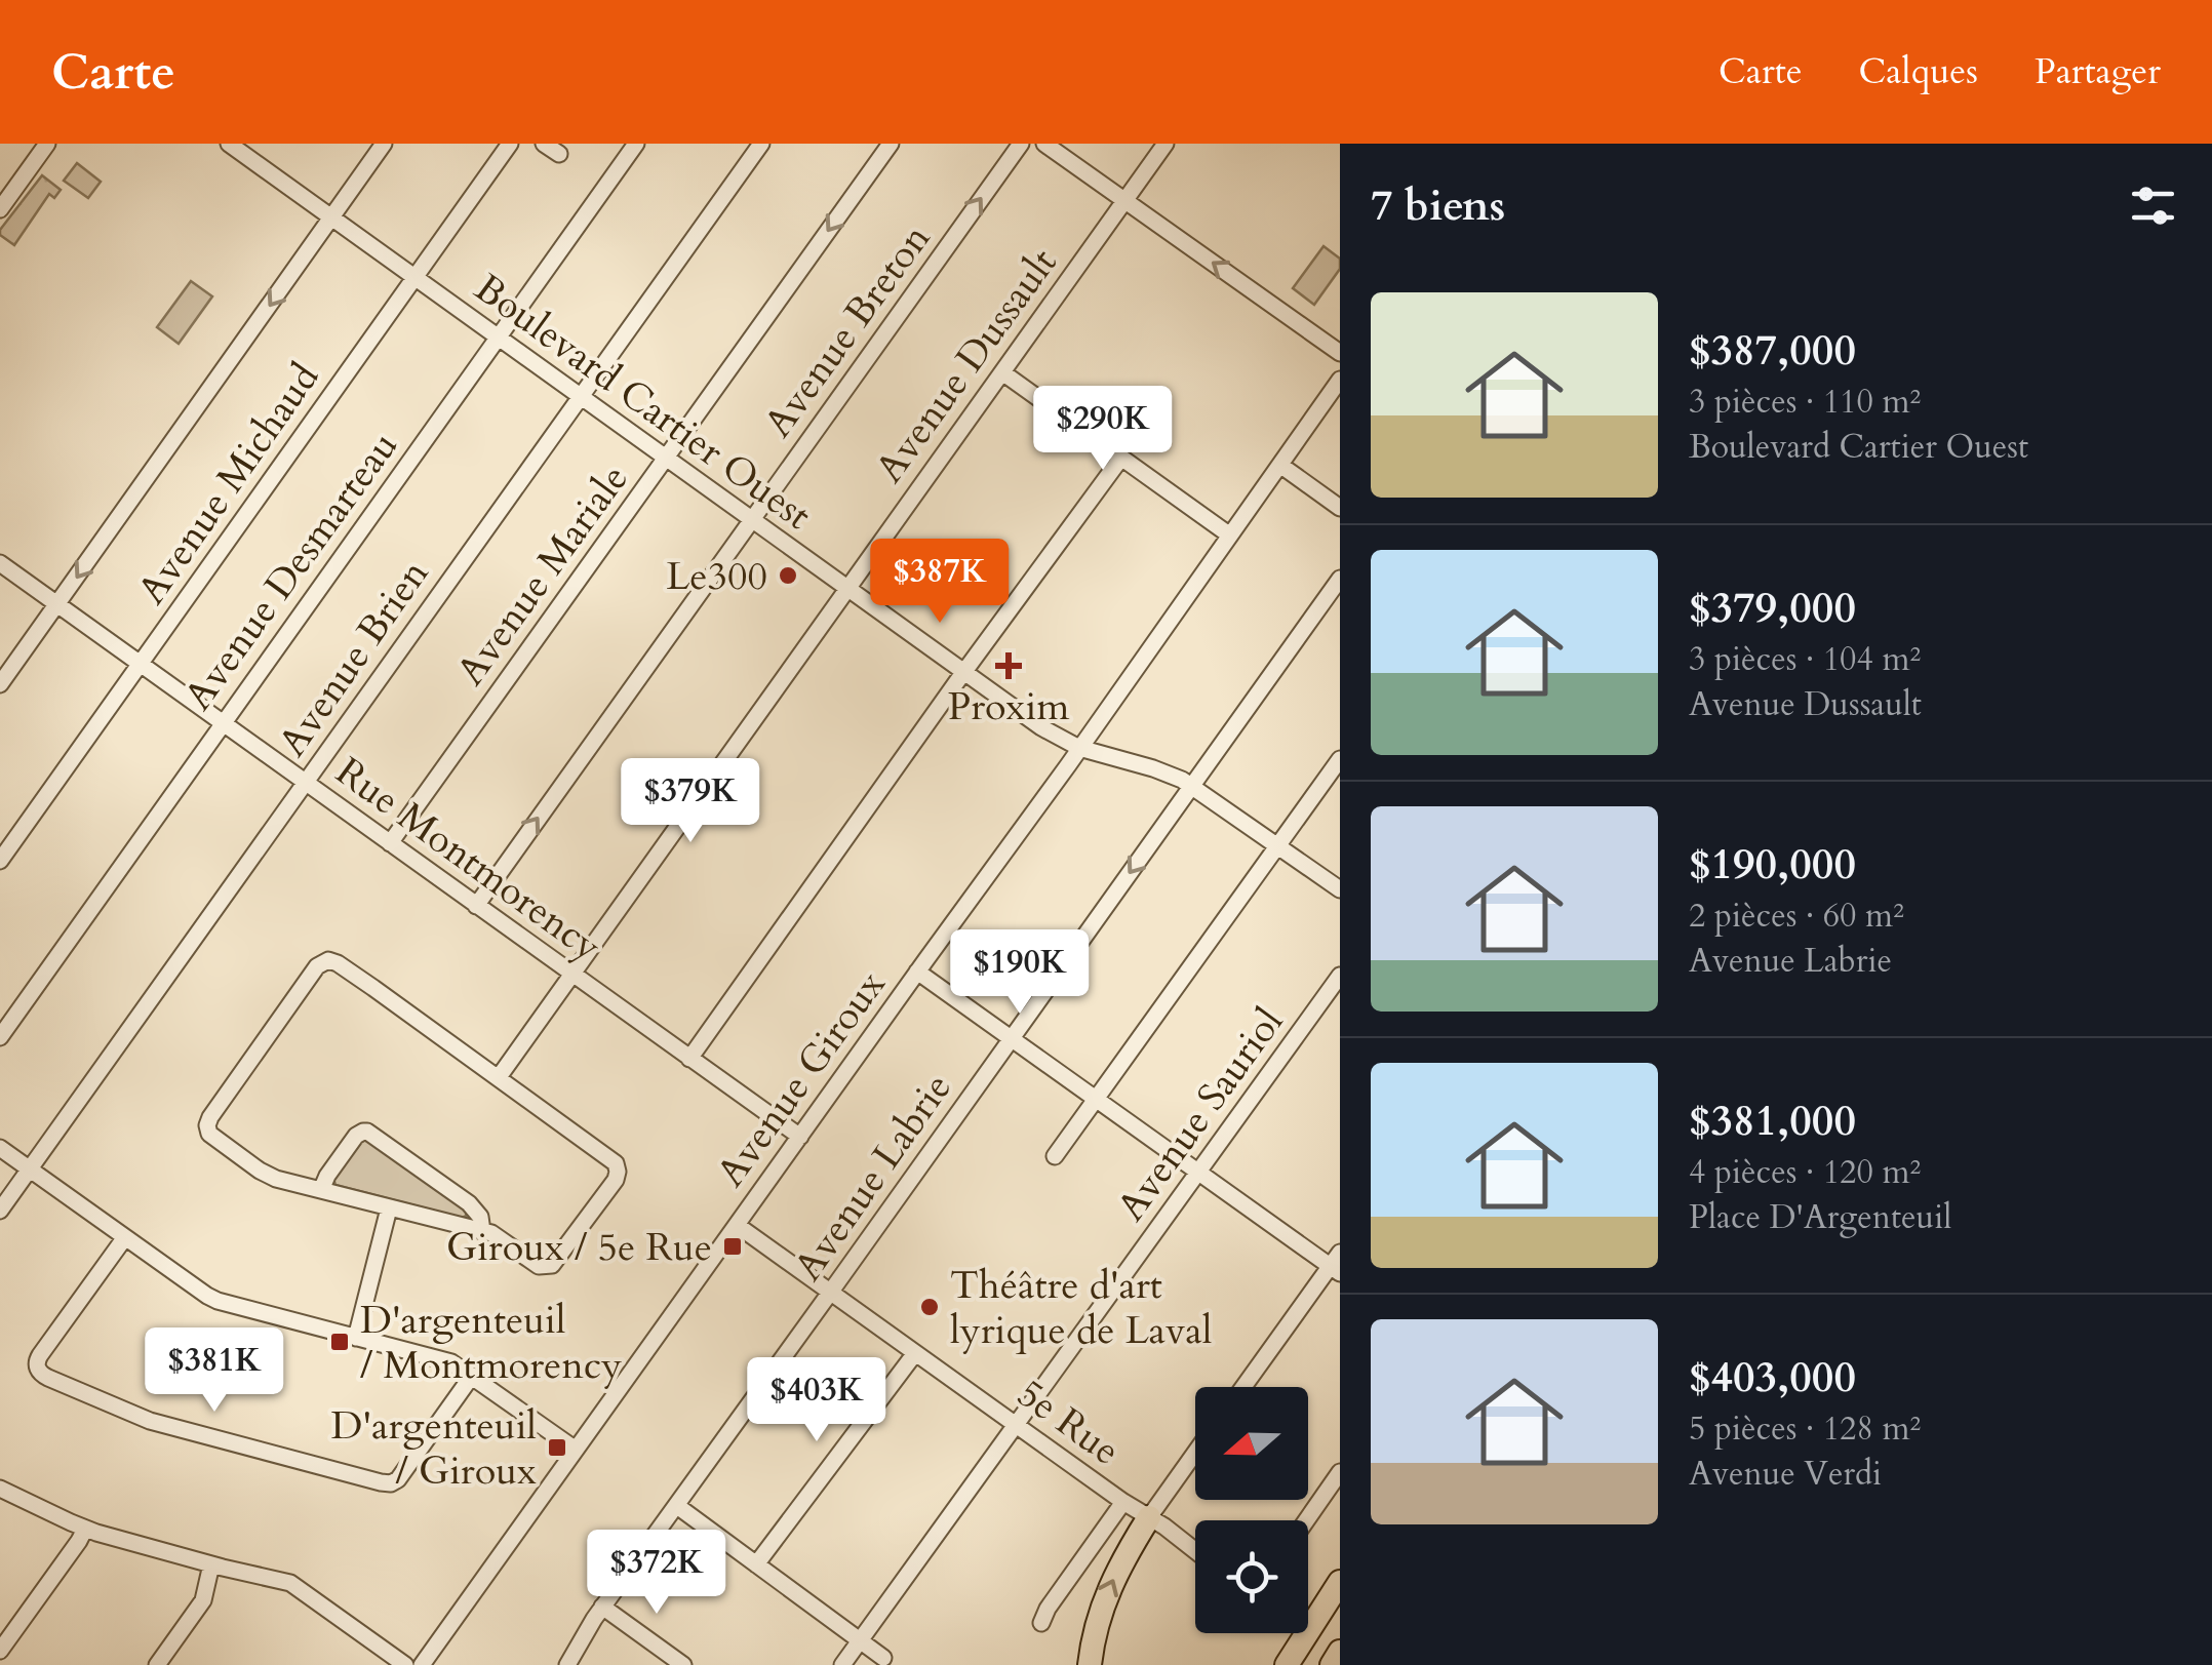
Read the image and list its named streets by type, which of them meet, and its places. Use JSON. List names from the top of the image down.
{
  "streets": {
    "street": [
      "Avenue Breton",
      "Avenue Dussault",
      "Boulevard Cartier Ouest",
      "Avenue Michaud",
      "Avenue Desmarteau",
      "Avenue Mariale",
      "Avenue Brien",
      "Rue Montmorency",
      "Avenue Giroux",
      "Avenue Sauriol",
      "Avenue Labrie",
      "5e Rue"
    ]
  },
  "crossings": [
    ["Avenue Breton", "Boulevard Cartier Ouest"],
    ["Avenue Breton", "Rue Montmorency"],
    ["Avenue Dussault", "Boulevard Cartier Ouest"],
    ["Avenue Dussault", "Rue Montmorency"],
    ["Boulevard Cartier Ouest", "Avenue Michaud"],
    ["Boulevard Cartier Ouest", "Avenue Desmarteau"],
    ["Boulevard Cartier Ouest", "Avenue Mariale"],
    ["Boulevard Cartier Ouest", "Avenue Brien"],
    ["Boulevard Cartier Ouest", "Avenue Giroux"],
    ["Boulevard Cartier Ouest", "Avenue Labrie"],
    ["Avenue Michaud", "Rue Montmorency"],
    ["Avenue Desmarteau", "Rue Montmorency"],
    ["Avenue Mariale", "Rue Montmorency"],
    ["Avenue Brien", "Rue Montmorency"],
    ["Rue Montmorency", "Avenue Giroux"],
    ["Avenue Giroux", "5e Rue"],
    ["Avenue Sauriol", "5e Rue"],
    ["Avenue Labrie", "5e Rue"]
  ],
  "one_way": ["Avenue Breton", "Avenue Mariale"],
  "places": {
    "other": ["Le300", "Théâtre d'art lyrique de Laval"],
    "health": ["Proxim"],
    "transit": ["Giroux / 5e Rue", "D'argenteuil / Montmorency", "D'argenteuil / Giroux"]
  },
  "north": "left",
  "page": {
    "header": "Carte",
    "nav": ["Carte", "Calques", "Partager"],
    "heading": "7 biens",
    "list": [
      {
        "name": "$387,000",
        "note": "3 pièces · 110 m² · Boulevard Cartier Ouest"
      },
      {
        "name": "$379,000",
        "note": "3 pièces · 104 m² · Avenue Dussault"
      },
      {
        "name": "$190,000",
        "note": "2 pièces · 60 m² · Avenue Labrie"
      },
      {
        "name": "$381,000",
        "note": "4 pièces · 120 m² · Place D'Argenteuil"
      },
      {
        "name": "$403,000",
        "note": "5 pièces · 128 m² · Avenue Verdi"
      }
    ],
    "price": [
      "$290K",
      "$387K",
      "$379K",
      "$190K",
      "$381K",
      "$403K",
      "$372K"
    ]
  }
}
